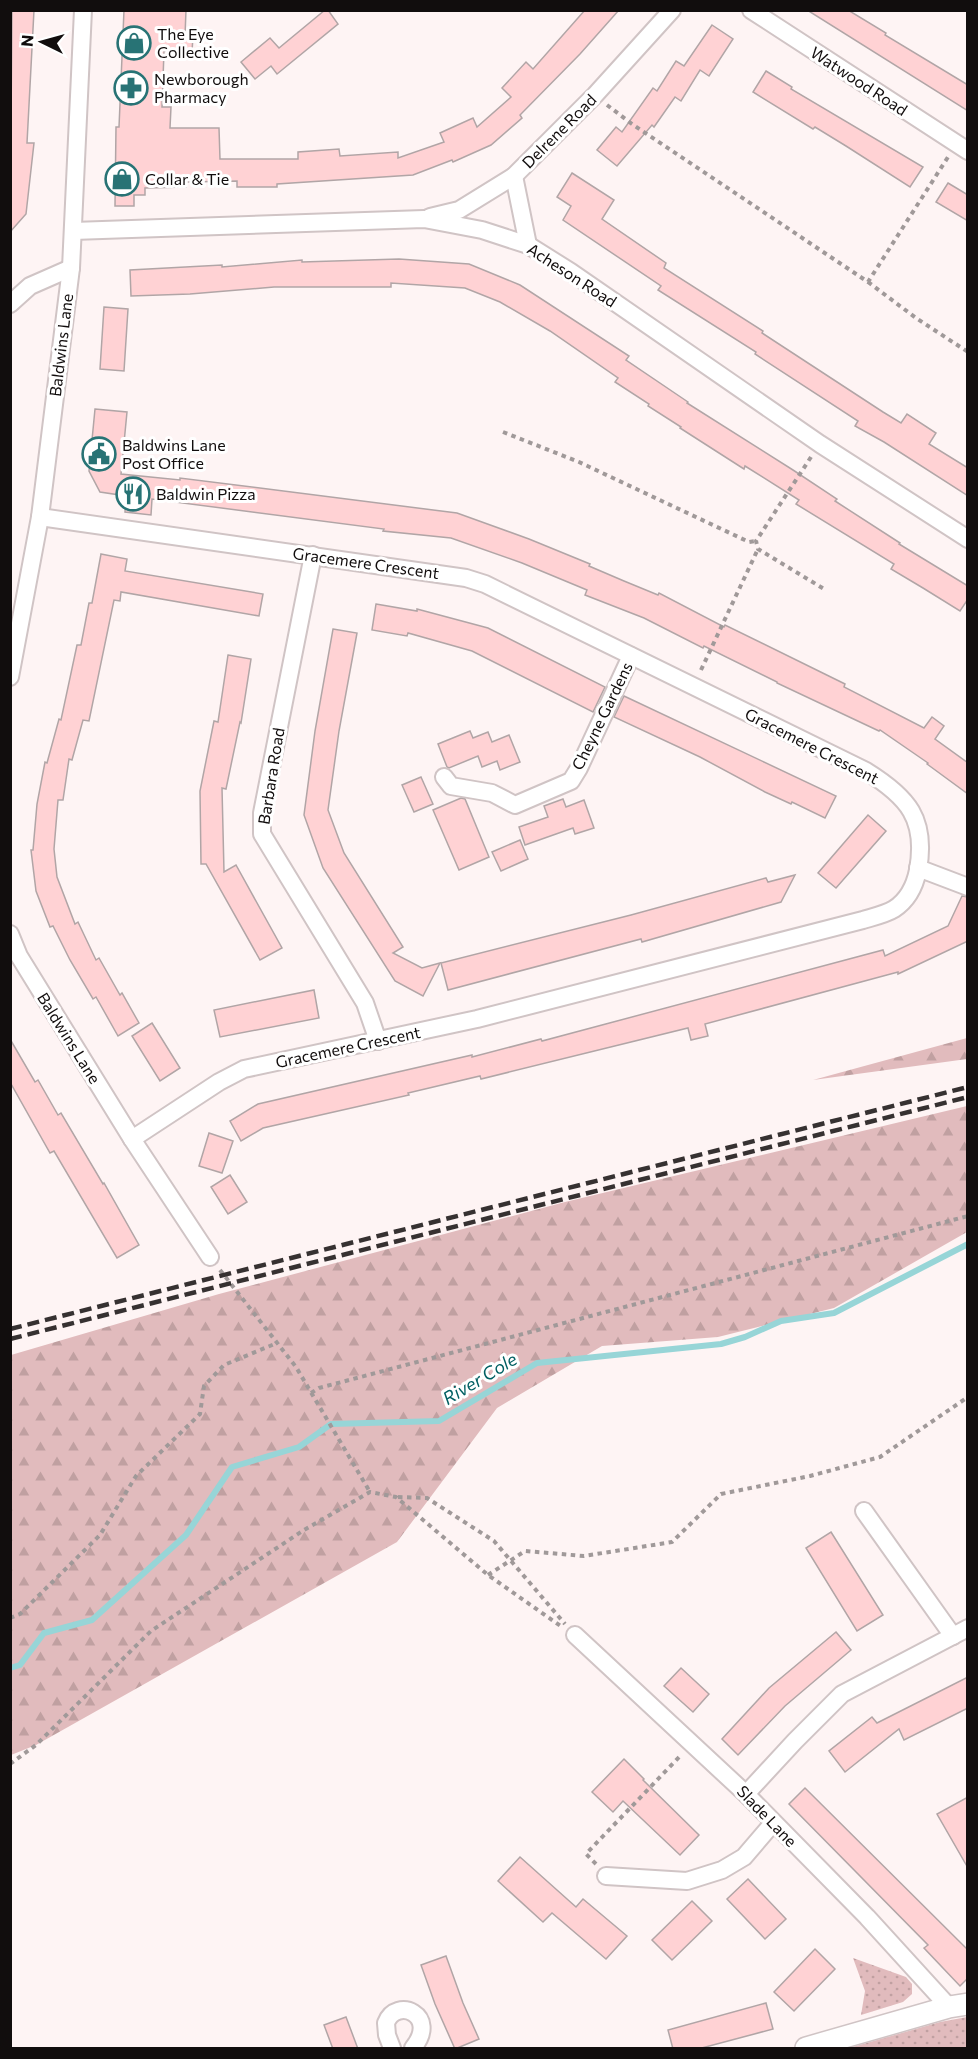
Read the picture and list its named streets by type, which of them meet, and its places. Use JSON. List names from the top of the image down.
{
  "streets": {
    "street": [
      "Watwood Road",
      "Delrene Road",
      "Acheson Road",
      "Baldwins Lane",
      "Gracemere Crescent",
      "Cheyne Gardens",
      "Barbara Road",
      "Slade Lane"
    ]
  },
  "crossings": [
    ["Delrene Road", "Acheson Road"],
    ["Acheson Road", "Baldwins Lane"],
    ["Baldwins Lane", "Gracemere Crescent"],
    ["Gracemere Crescent", "Cheyne Gardens"],
    ["Gracemere Crescent", "Barbara Road"]
  ],
  "water": ["River Cole"],
  "places": {
    "shop": ["The Eye Collective", "Collar & Tie"],
    "pharmacy": ["Newborough Pharmacy"],
    "public building": ["Baldwins Lane Post Office"],
    "restaurant": ["Baldwin Pizza"]
  },
  "north": "left"
}
